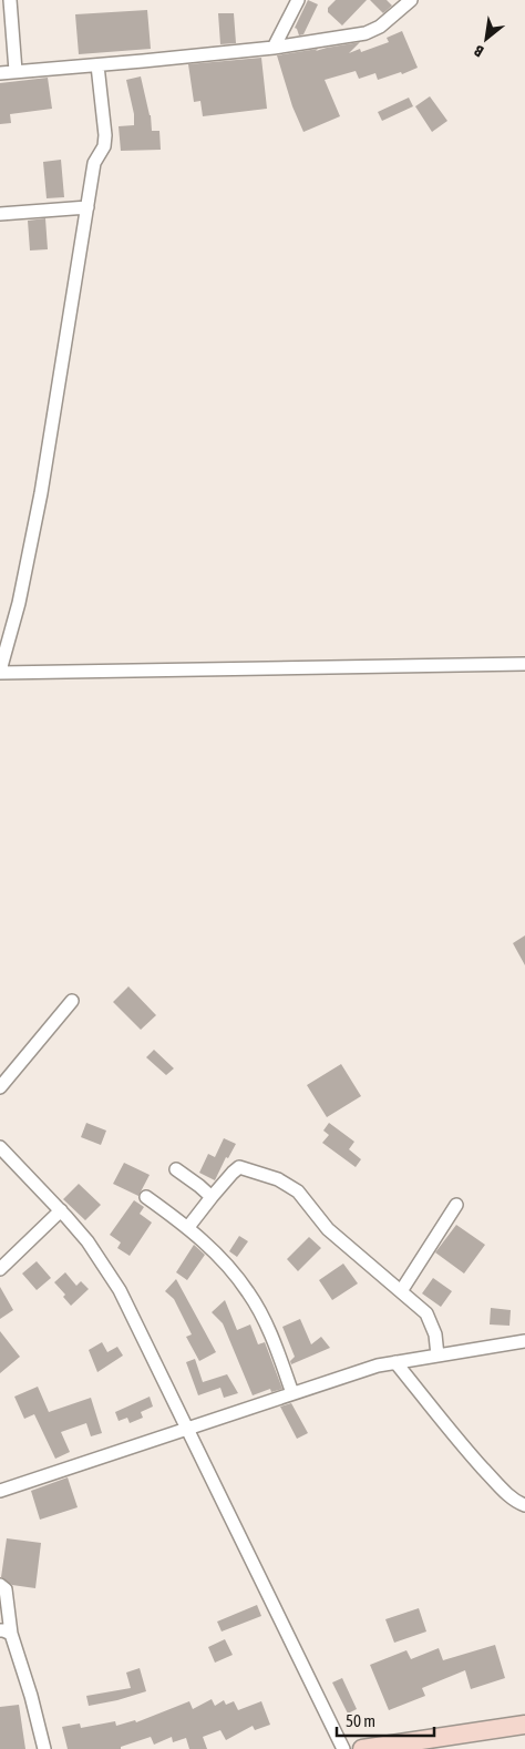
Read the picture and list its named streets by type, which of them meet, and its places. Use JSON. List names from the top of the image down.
{
  "scale_bar": "50 m",
  "north": "bottom left"
}
